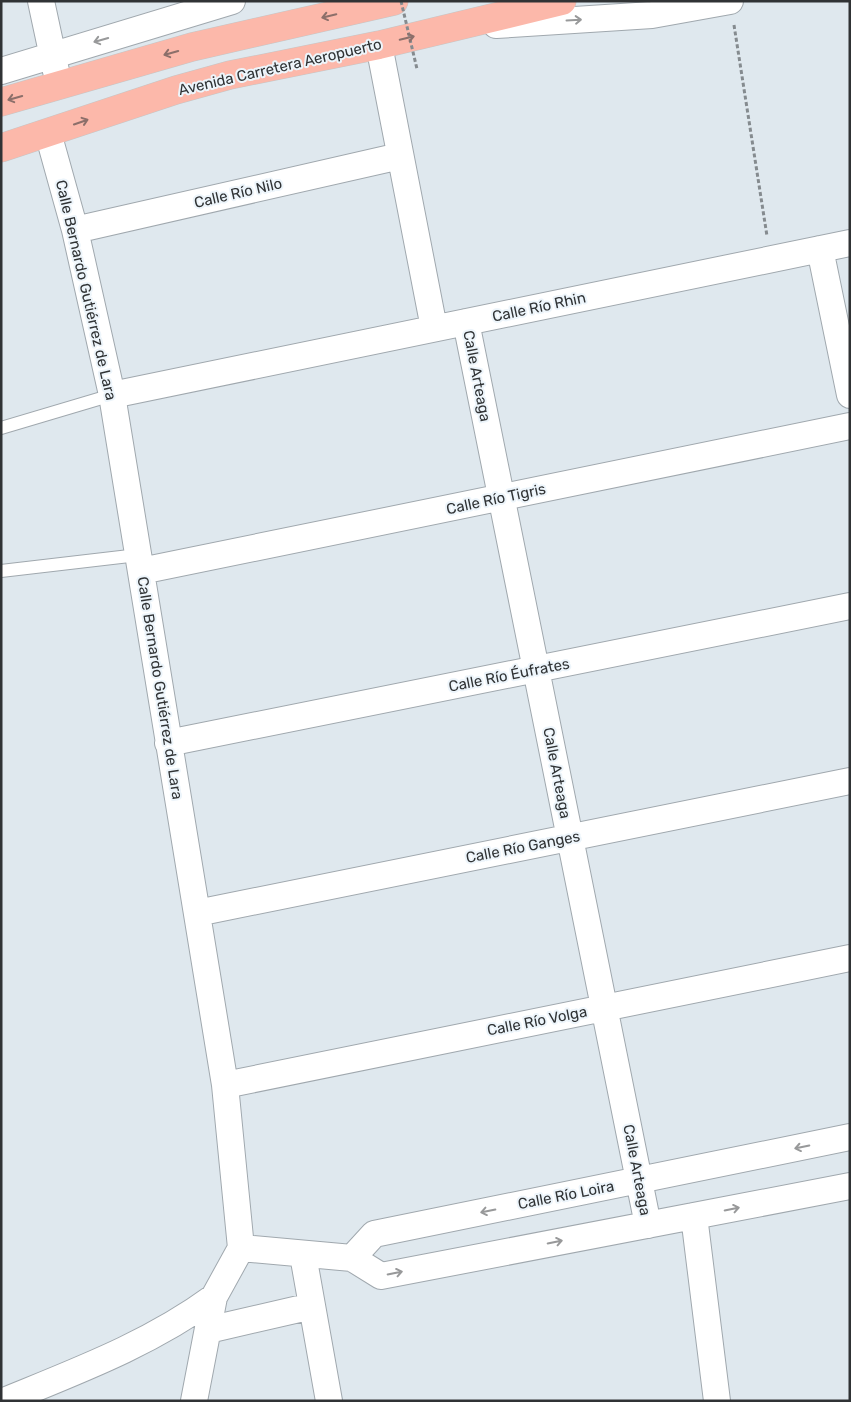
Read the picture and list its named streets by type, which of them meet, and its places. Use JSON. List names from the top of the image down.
{
  "streets": {
    "main road": ["Avenida Carretera Aeropuerto"],
    "street": [
      "Calle Río Nilo",
      "Calle Bernardo Gutiérrez de Lara",
      "Calle Río Rhin",
      "Calle Arteaga",
      "Calle Río Tigris",
      "Calle Río Éufrates",
      "Calle Río Ganges",
      "Calle Río Volga",
      "Calle Río Loira"
    ]
  },
  "crossings": [
    ["Avenida Carretera Aeropuerto", "Calle Bernardo Gutiérrez de Lara"],
    ["Calle Río Nilo", "Calle Bernardo Gutiérrez de Lara"],
    ["Calle Bernardo Gutiérrez de Lara", "Calle Río Rhin"],
    ["Calle Bernardo Gutiérrez de Lara", "Calle Río Tigris"],
    ["Calle Bernardo Gutiérrez de Lara", "Calle Río Éufrates"],
    ["Calle Bernardo Gutiérrez de Lara", "Calle Río Ganges"],
    ["Calle Bernardo Gutiérrez de Lara", "Calle Río Volga"],
    ["Calle Río Rhin", "Calle Arteaga"],
    ["Calle Arteaga", "Calle Río Tigris"],
    ["Calle Arteaga", "Calle Río Éufrates"],
    ["Calle Arteaga", "Calle Río Ganges"],
    ["Calle Arteaga", "Calle Río Volga"],
    ["Calle Arteaga", "Calle Río Loira"]
  ]
}
